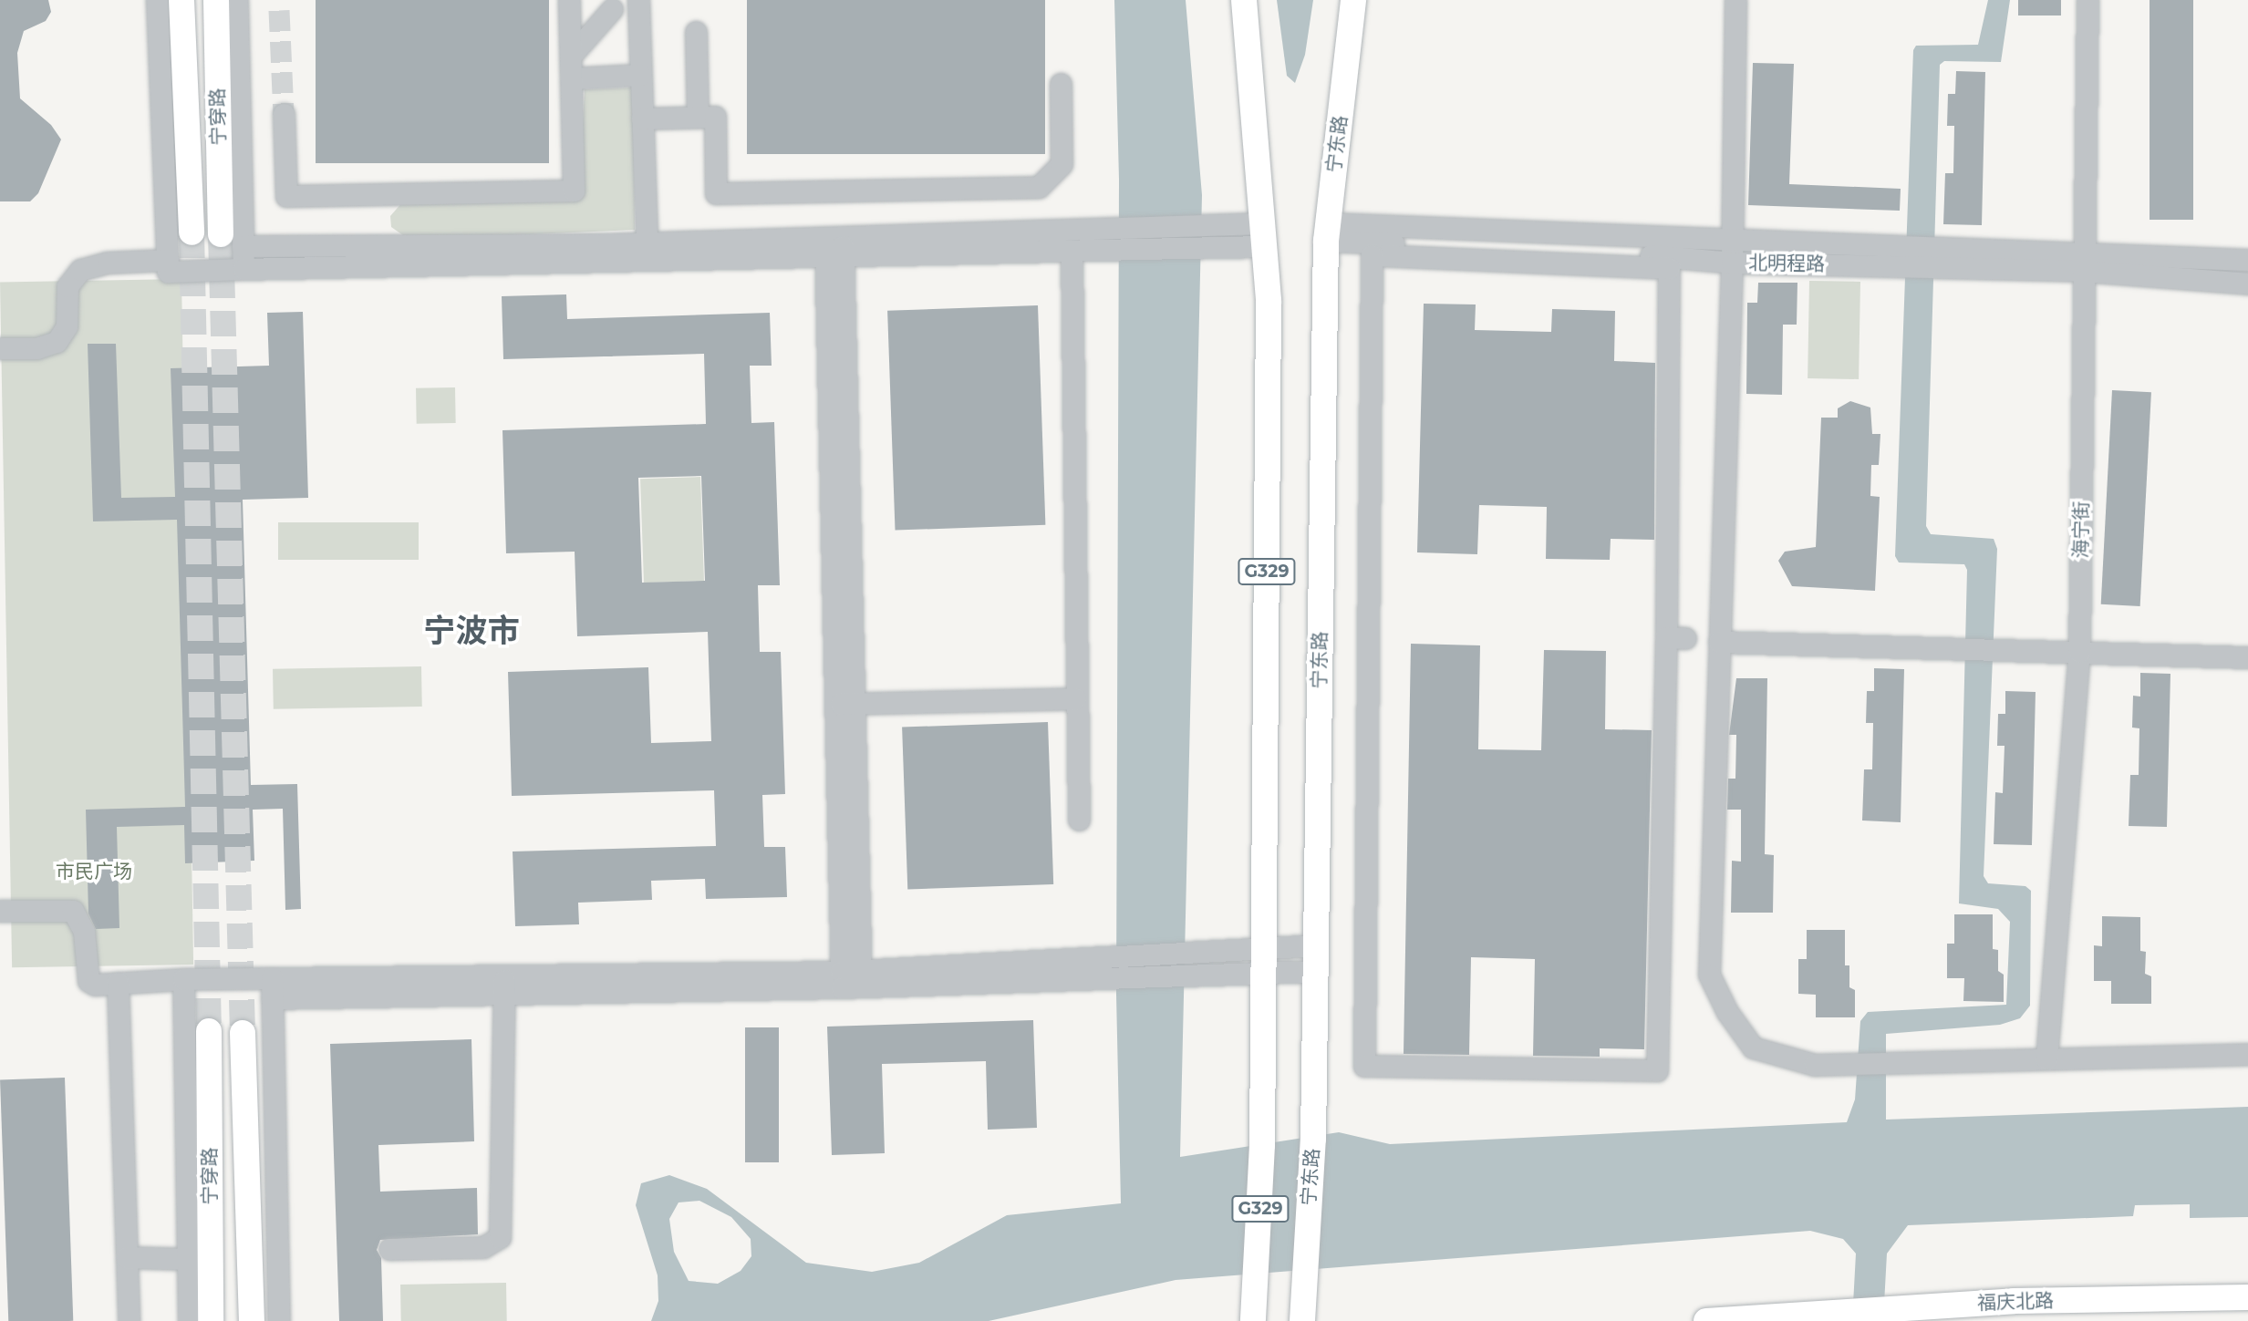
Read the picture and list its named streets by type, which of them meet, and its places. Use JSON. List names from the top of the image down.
{
  "streets": {
    "main road": [
      "宁穿路",
      "宁东路",
      "G329",
      "福庆北路"
    ],
    "street": ["北明程路", "海宁街"]
  },
  "crossings": [
    ["宁东路", "北明程路"],
    ["北明程路", "海宁街"]
  ],
  "districts": ["宁波市"],
  "parks": ["市民广场"]
}
